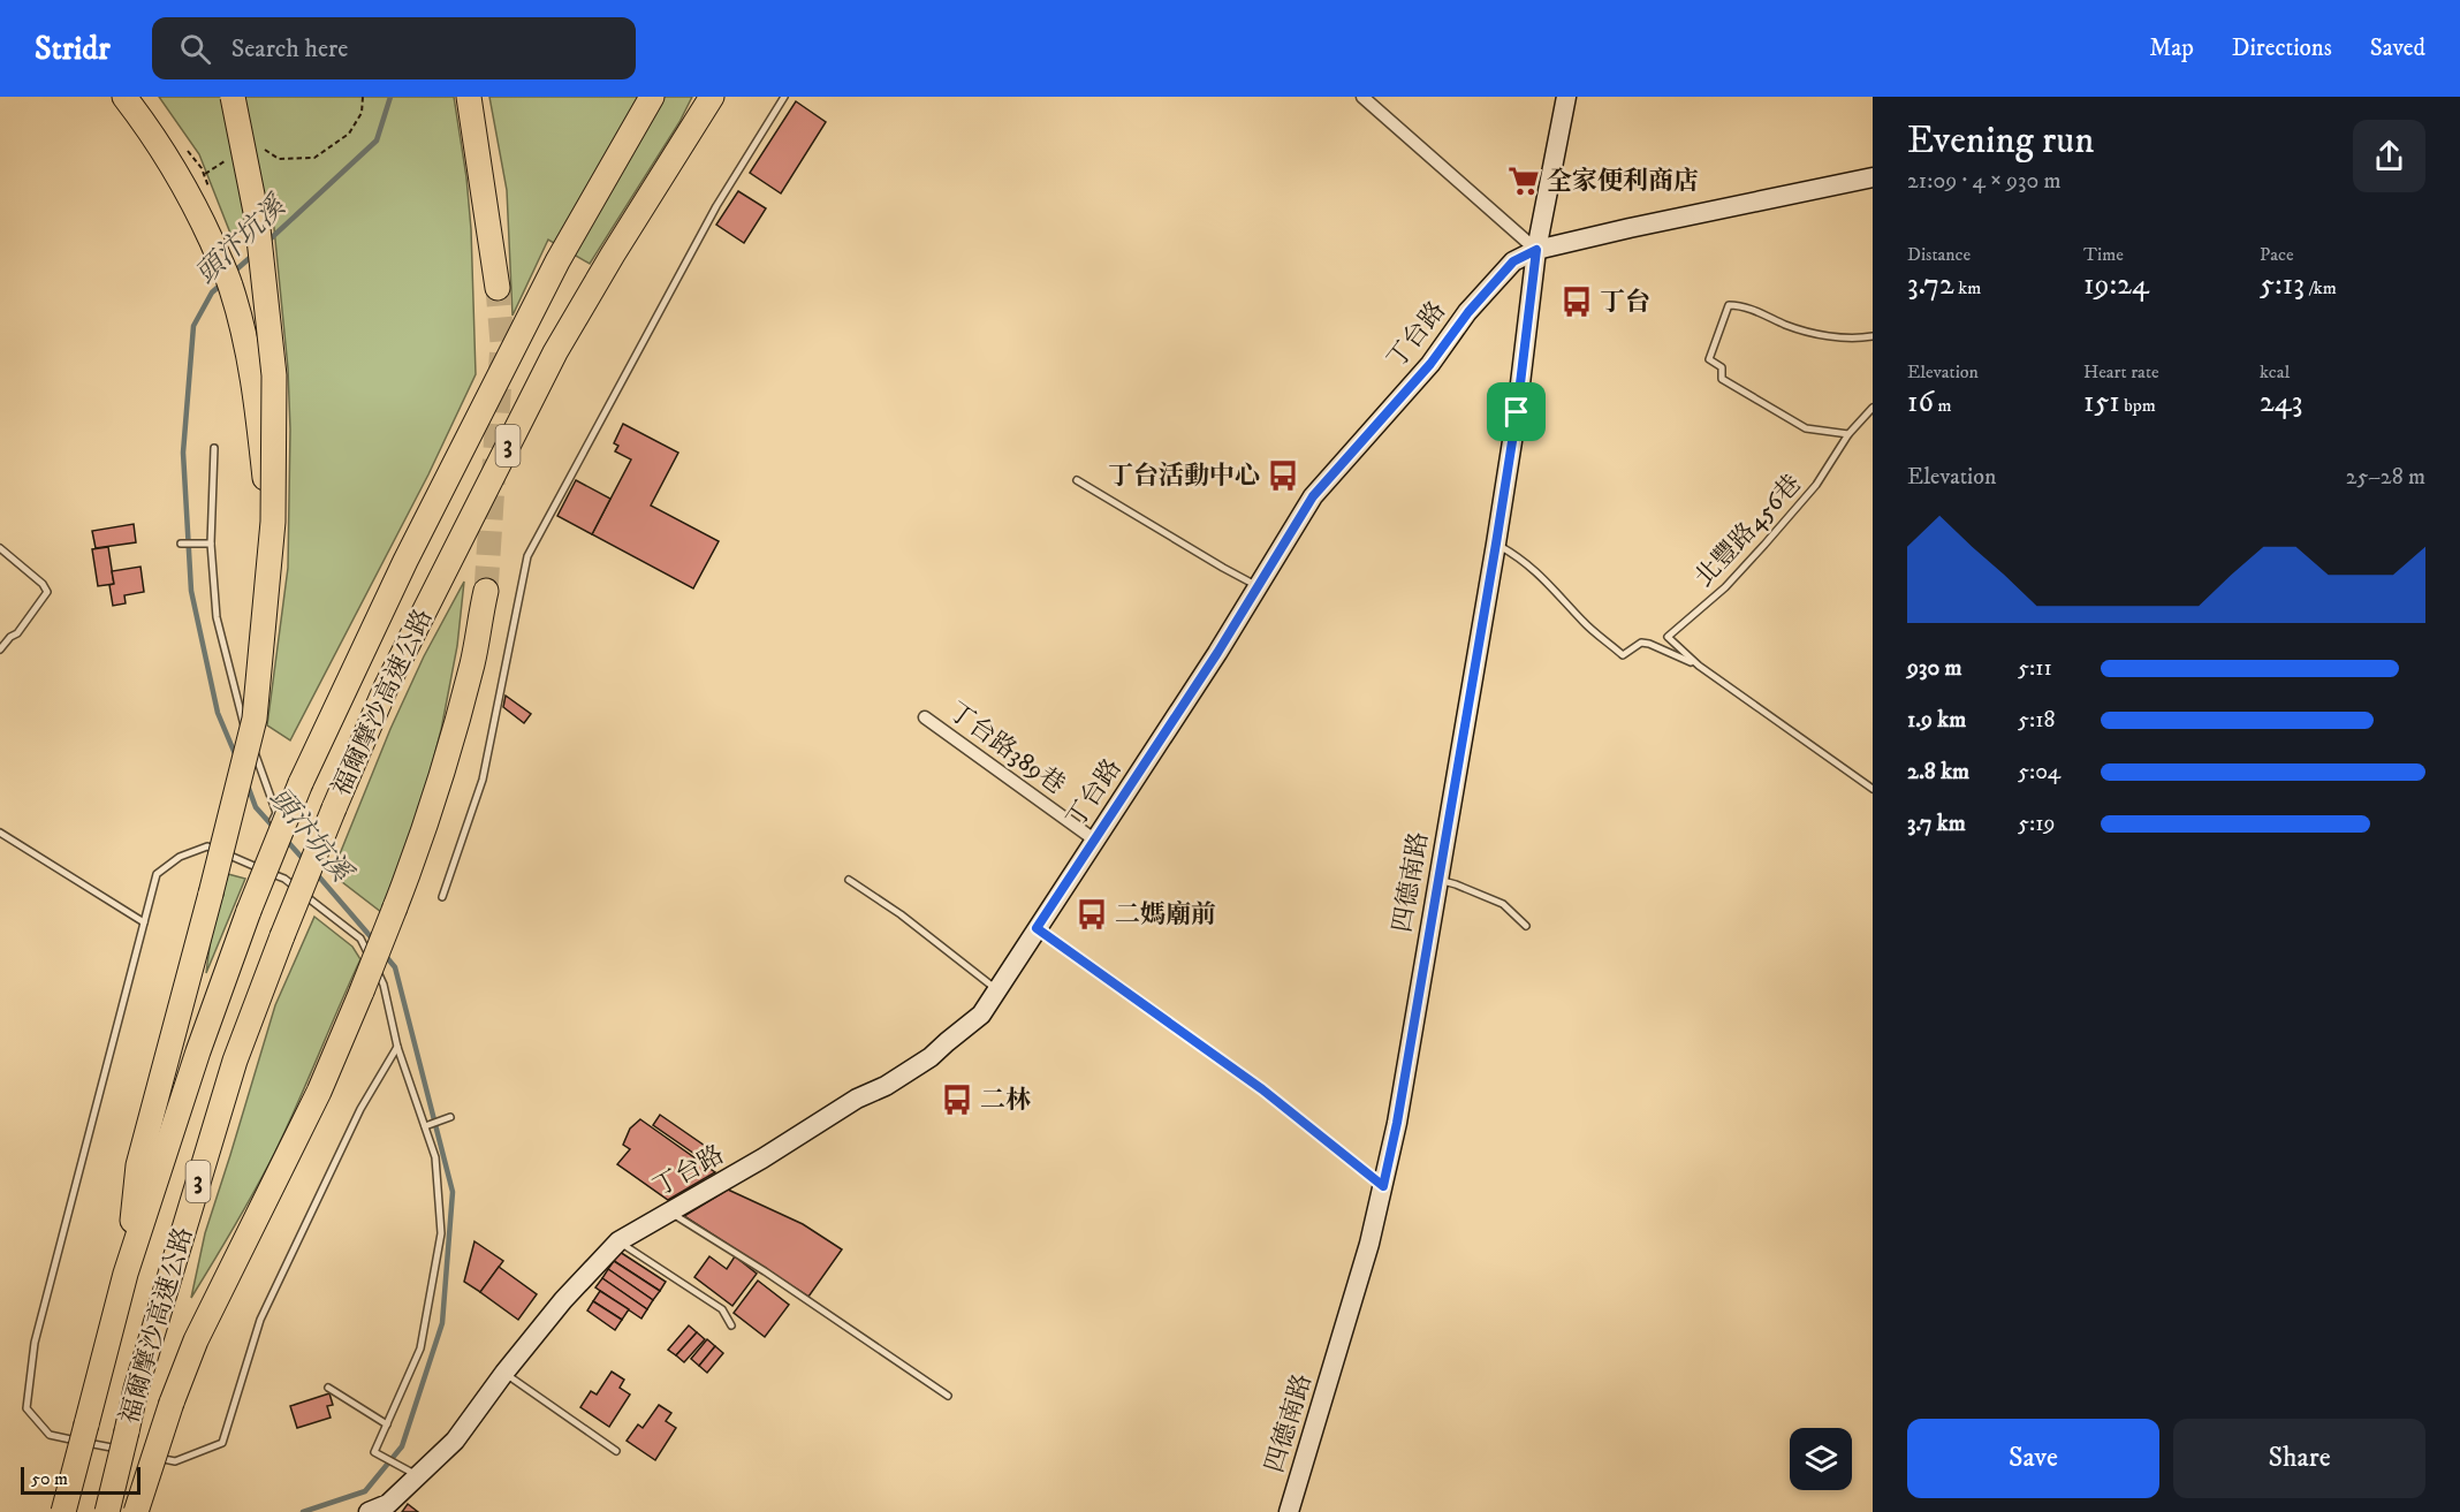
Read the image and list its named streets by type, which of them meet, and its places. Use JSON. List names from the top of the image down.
{
  "streets": {
    "highway": ["3", "福爾摩沙高速公路"],
    "street": ["丁台路", "丁台路389巷", "四德南路"],
    "lane": ["北豐路456巷"]
  },
  "crossings": [
    ["丁台路", "丁台路389巷"],
    ["丁台路", "四德南路"],
    ["北豐路456巷", "四德南路"]
  ],
  "water": ["頭汴坑溪"],
  "places": {
    "supermarket": ["全家便利商店"],
    "bus stop": [
      "丁台",
      "丁台活動中心",
      "二媽廟前",
      "二林"
    ]
  },
  "scale_bar": "50 m",
  "page": {
    "header": "Stridr",
    "search": "Search here",
    "nav": ["Map", "Directions", "Saved"],
    "heading": ["Evening run", "21:09 · 4 × 930 m"],
    "stats": [
      ["Distance", "3.72 km"],
      ["Time", "19:24"],
      ["Pace", "5:13 /km"],
      ["Elevation", "16 m"],
      ["Heart rate", "151 bpm"],
      ["kcal", "243"]
    ],
    "chart": ["Elevation", "25–28 m"],
    "list": [
      {
        "name": "930 m",
        "note": "5:11"
      },
      {
        "name": "1.9 km",
        "note": "5:18"
      },
      {
        "name": "2.8 km",
        "note": "5:04"
      },
      {
        "name": "3.7 km",
        "note": "5:19"
      }
    ],
    "buttons": ["Save", "Share"],
    "scale": "50 m"
  }
}
